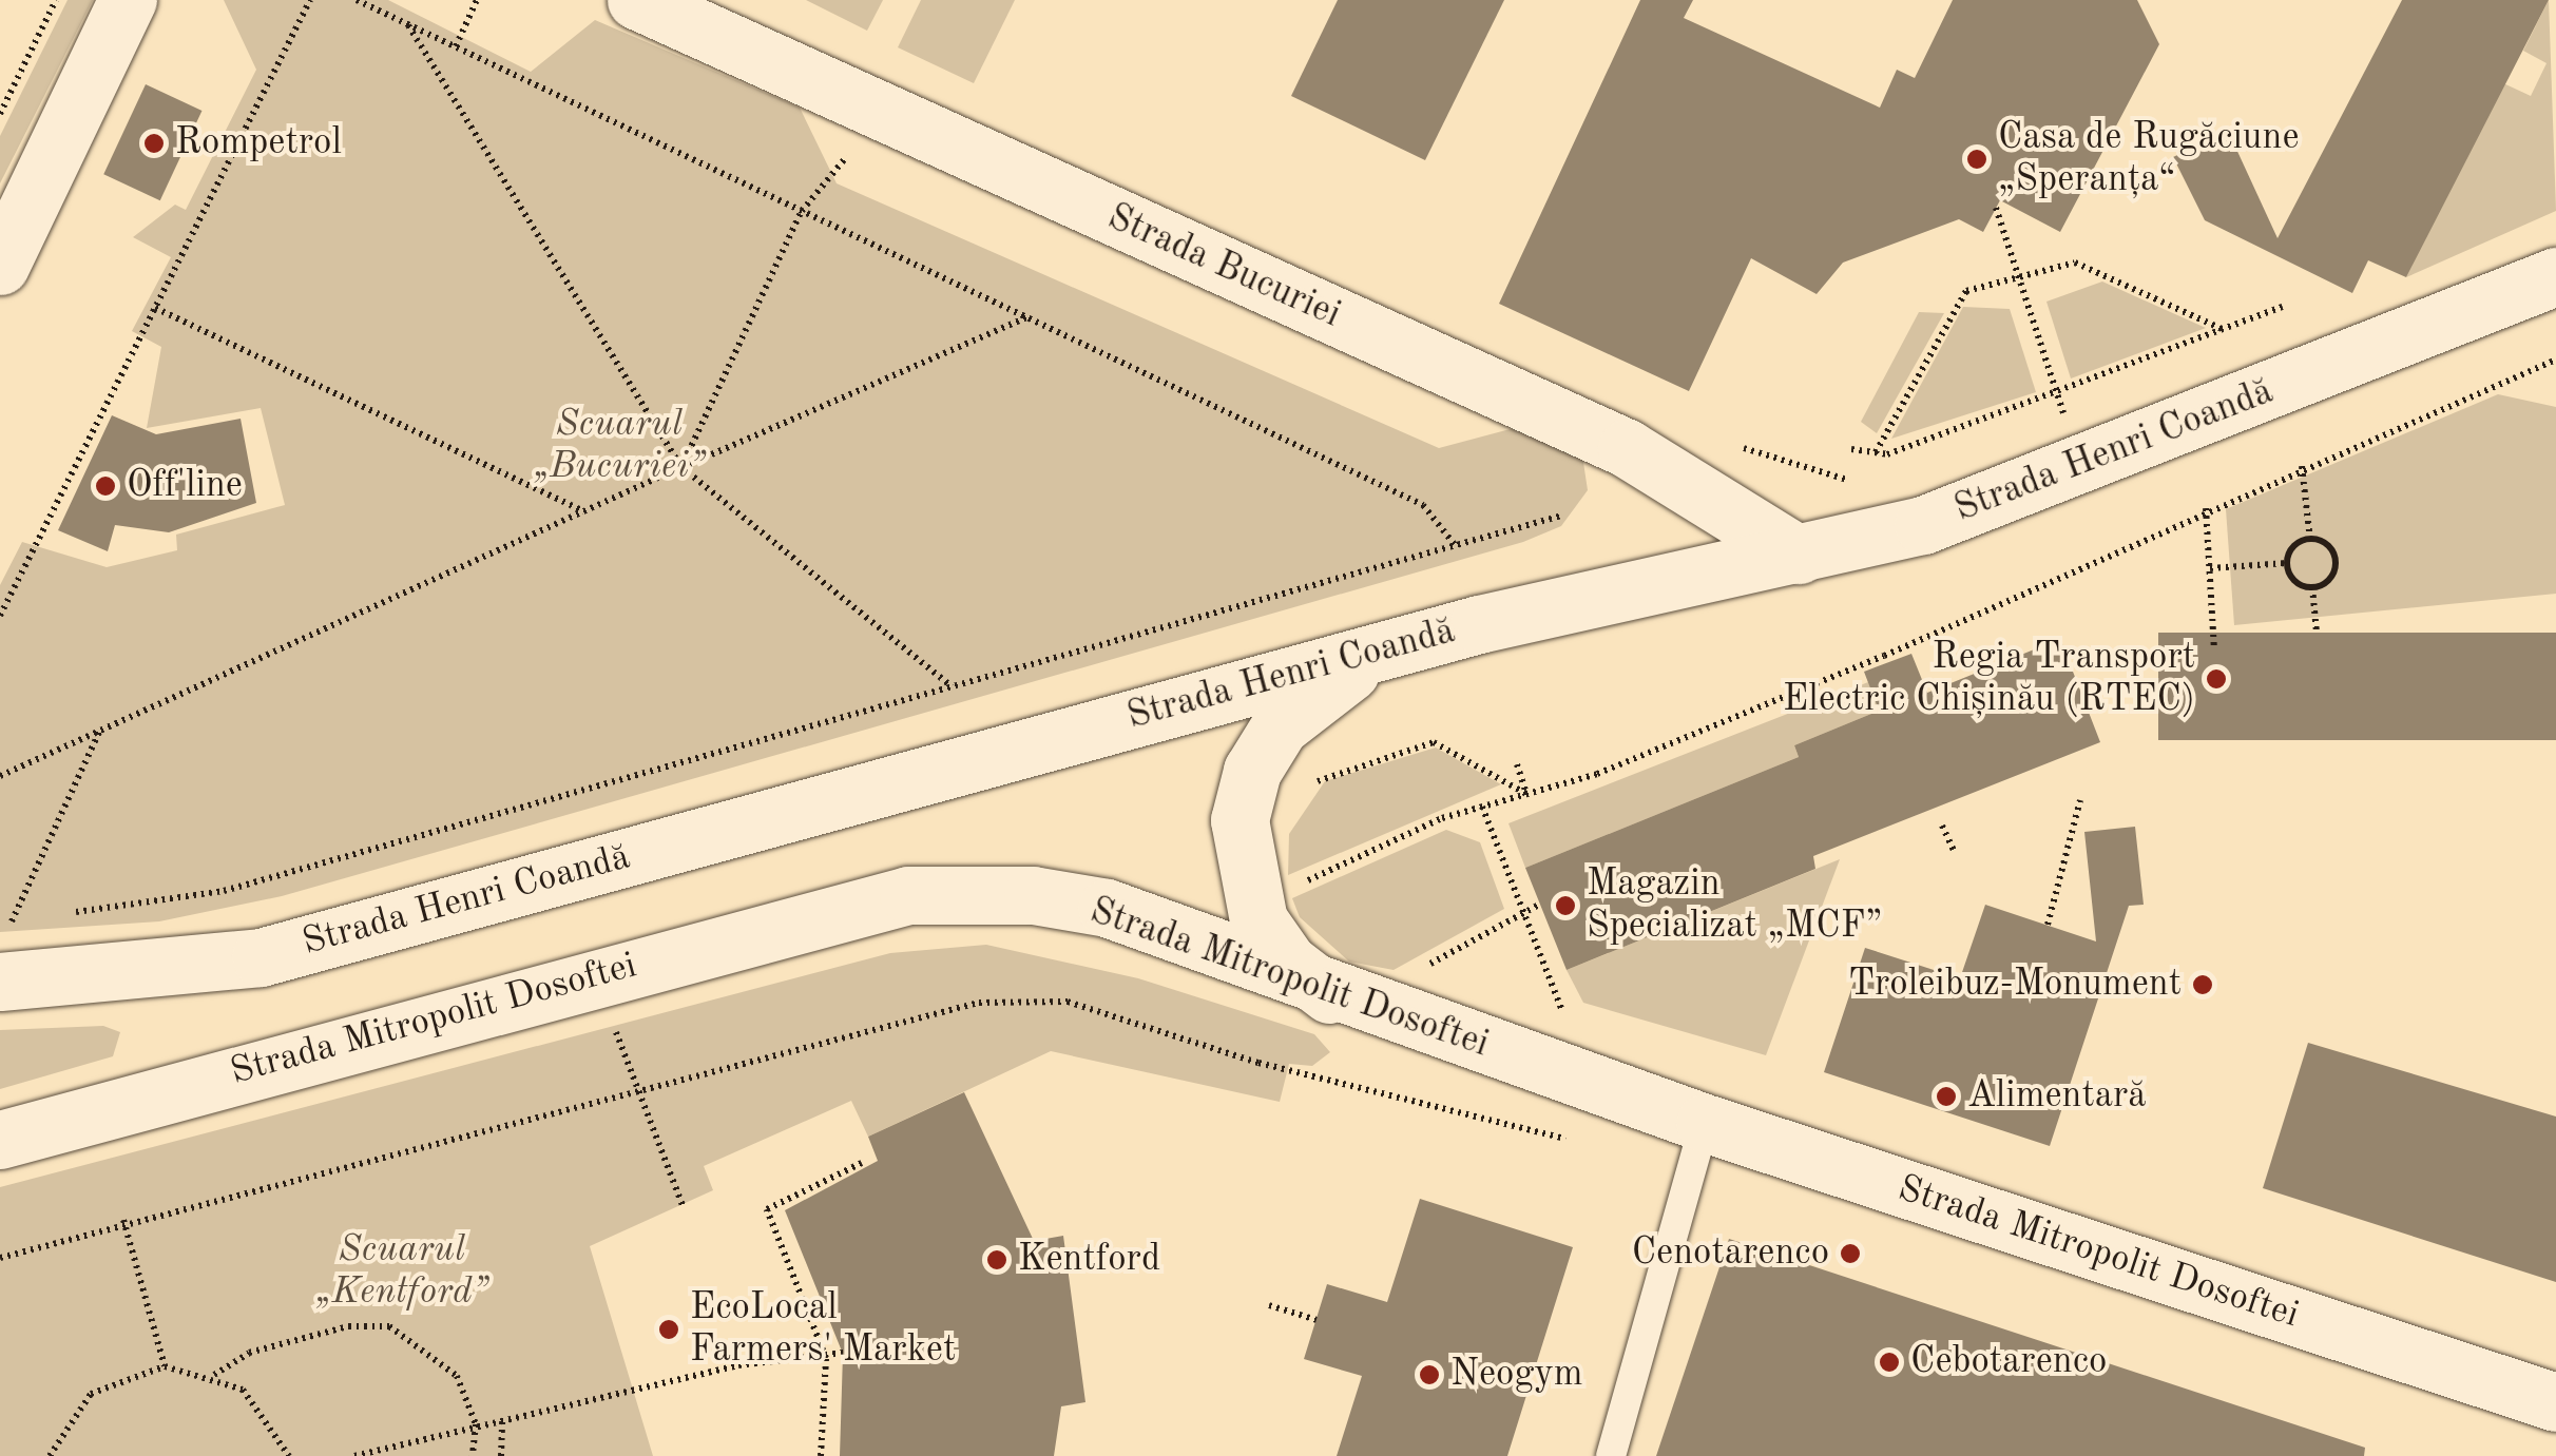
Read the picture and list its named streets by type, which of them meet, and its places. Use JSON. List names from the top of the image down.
{
  "streets": {
    "street": ["Strada Bucuriei", "Strada Henri Coandă", "Strada Mitropolit Dosoftei"]
  },
  "crossings": [
    ["Strada Bucuriei", "Strada Henri Coandă"]
  ],
  "parks": ["Scuarul „Bucuriei”", "Scuarul „Kentford”"],
  "places": [
    "Rompetrol",
    "Casa de Rugăciune „Speranța“",
    "Off'line",
    "Regia Transport Electric Chișinău (RTEC)",
    "Magazin Specializat „MCF”",
    "Troleibuz-Monument",
    "Alimentară",
    "Cenotarenco",
    "Kentford",
    "EcoLocal Farmers' Market",
    "Cebotarenco",
    "Neogym"
  ]
}
